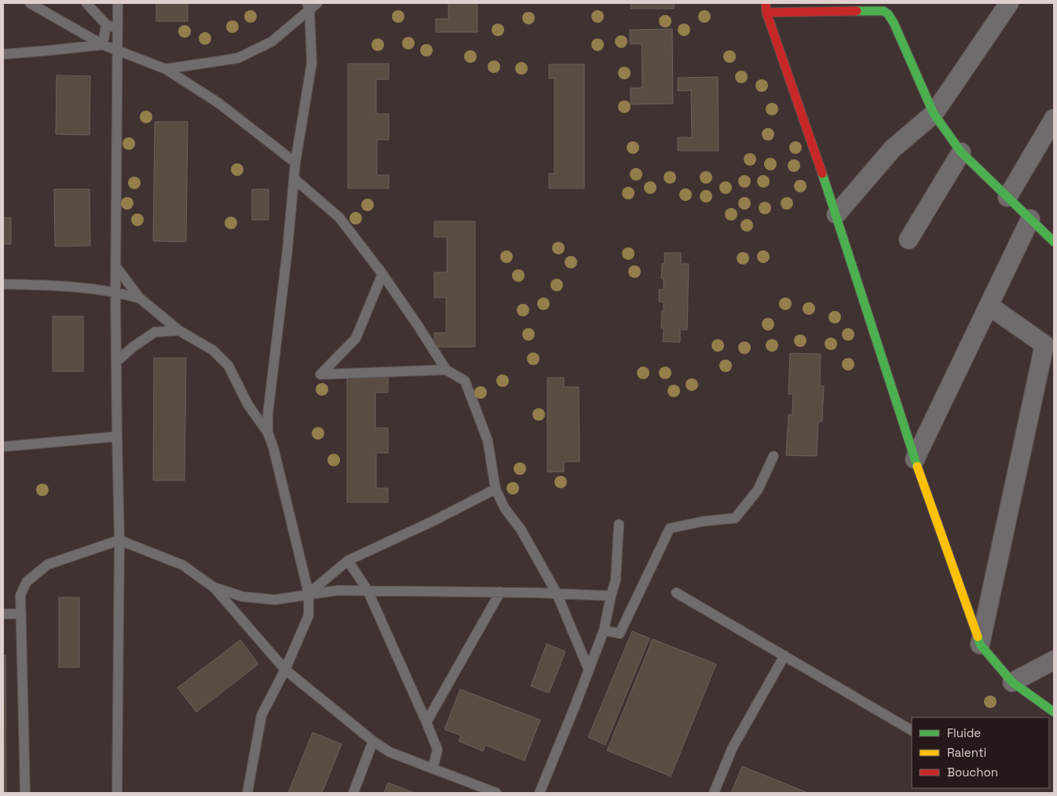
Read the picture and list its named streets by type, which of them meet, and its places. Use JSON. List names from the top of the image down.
{
  "legend": ["Fluide", "Ralenti", "Bouchon"]
}
